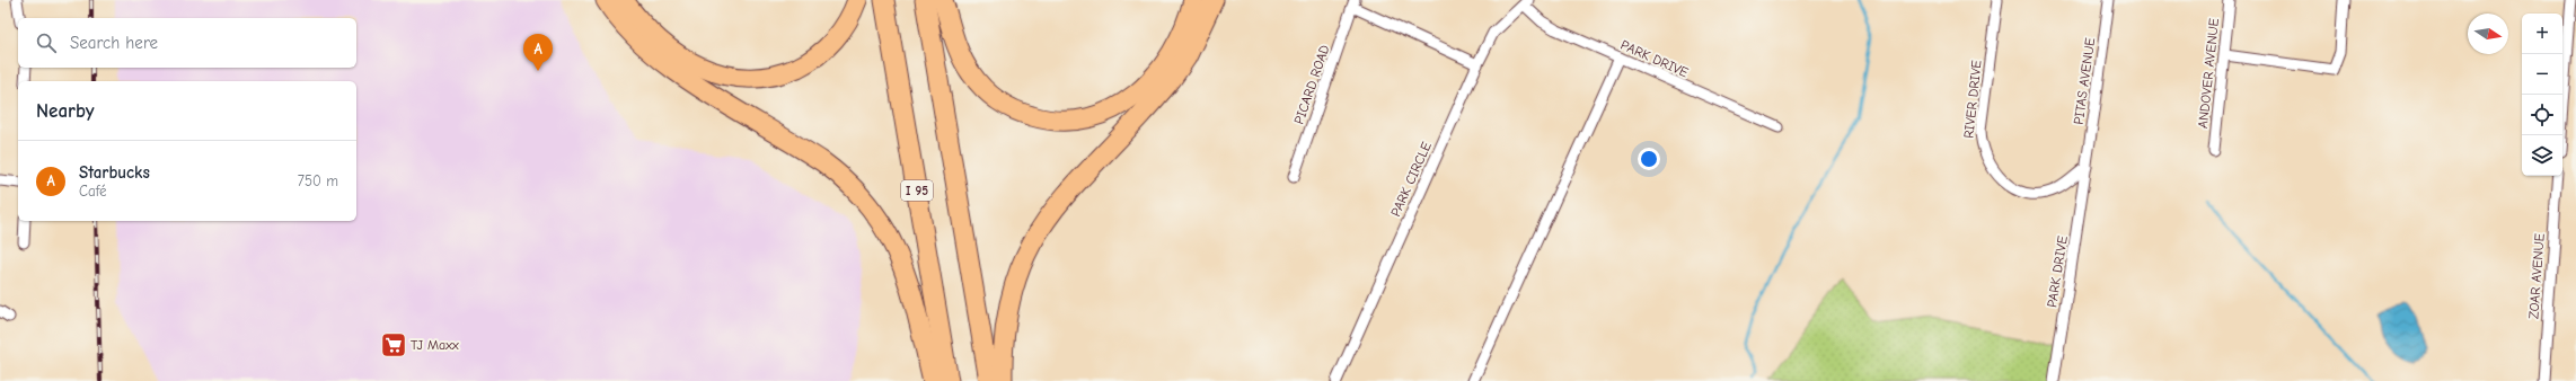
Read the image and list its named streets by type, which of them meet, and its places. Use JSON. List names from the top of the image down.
{
  "streets": {
    "highway": ["I 95"],
    "street": [
      "PARK DRIVE",
      "ANDOVER AVENUE",
      "PITAS AVENUE",
      "PICARD ROAD",
      "RIVER DRIVE",
      "PARK CIRCLE",
      "ZOAR AVENUE"
    ]
  },
  "crossings": [
    ["PARK DRIVE", "PITAS AVENUE"],
    ["PARK DRIVE", "RIVER DRIVE"],
    ["PARK DRIVE", "PARK CIRCLE"],
    ["PITAS AVENUE", "RIVER DRIVE"]
  ],
  "places": {
    "supermarket": ["TJ Maxx"]
  },
  "north": "right",
  "page": {
    "map_buttons": ["+", "−"],
    "search": "Search here",
    "pins": "A",
    "heading": "Nearby",
    "list": [
      {
        "mark": "A",
        "name": "Starbucks",
        "note": "Café",
        "value": "750 m"
      }
    ]
  }
}
